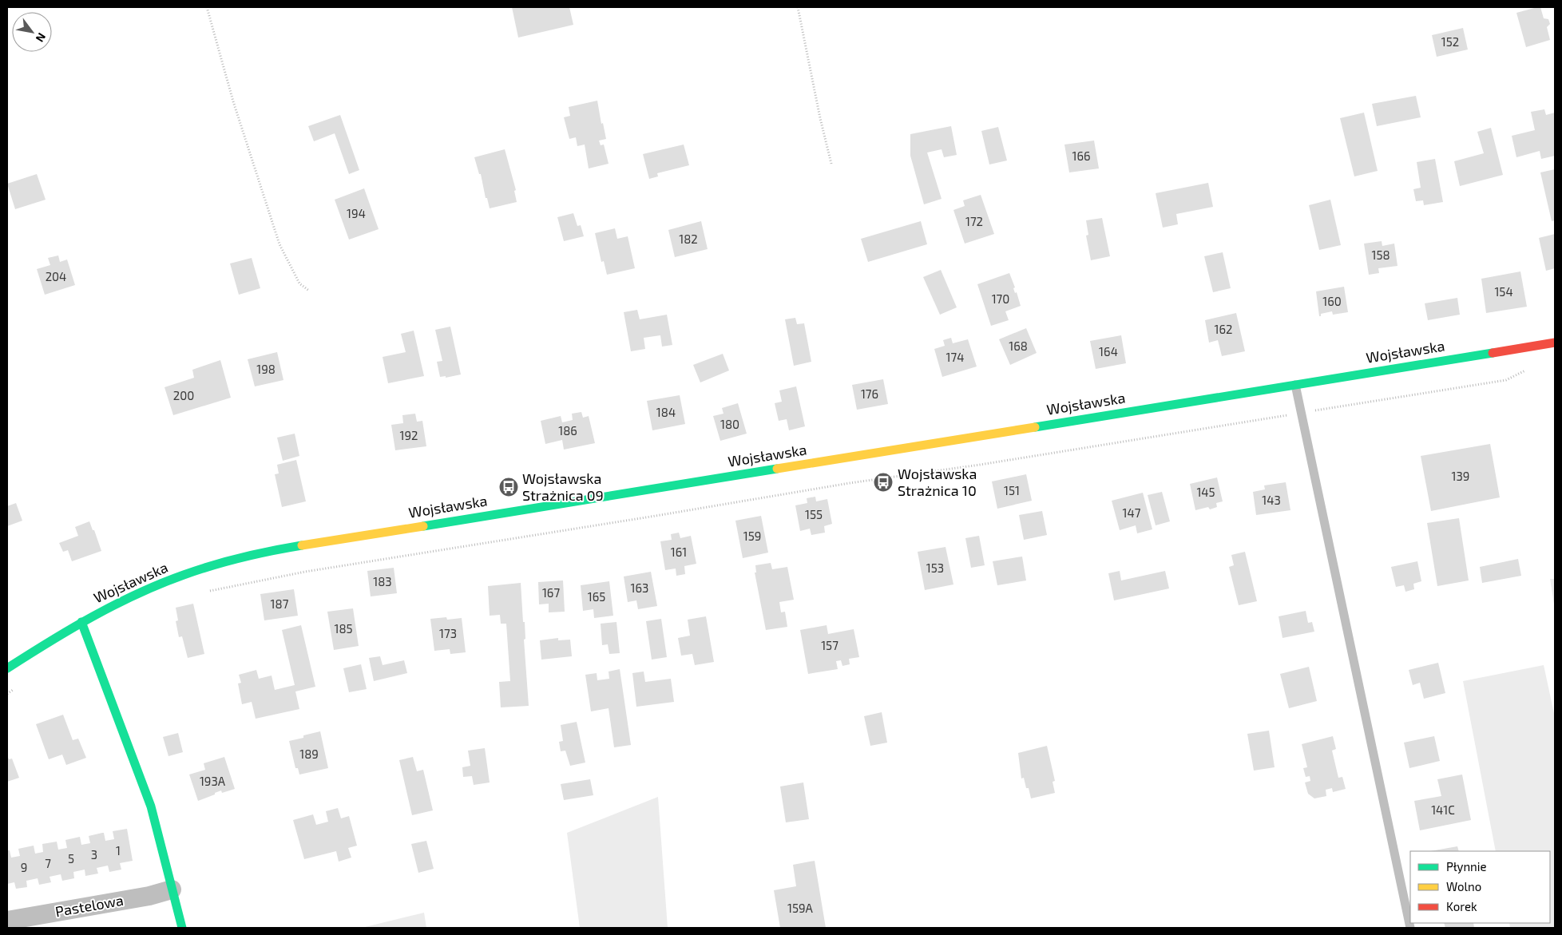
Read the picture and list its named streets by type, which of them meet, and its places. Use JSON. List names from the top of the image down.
{
  "streets": {
    "street": ["Wojsławska", "Pastelowa"]
  },
  "places": {
    "bus stop": ["Wojsławska Strażnica 10", "Wojsławska Strażnica 09"]
  },
  "house_numbers": [
    "152",
    "166",
    "194",
    "172",
    "182",
    "158",
    "204",
    "154",
    "170",
    "160",
    "162",
    "168",
    "164",
    "174",
    "198",
    "176",
    "200",
    "184",
    "180",
    "186",
    "192",
    "139",
    "151",
    "145",
    "143",
    "147",
    "155",
    "159",
    "161",
    "153",
    "183",
    "163",
    "167",
    "165",
    "187",
    "185",
    "173",
    "157",
    "189",
    "193A",
    "141C",
    "1",
    "3",
    "5",
    "7",
    "9",
    "159A"
  ],
  "legend": ["Płynnie", "Wolno", "Korek"],
  "north": "bottom right"
}
